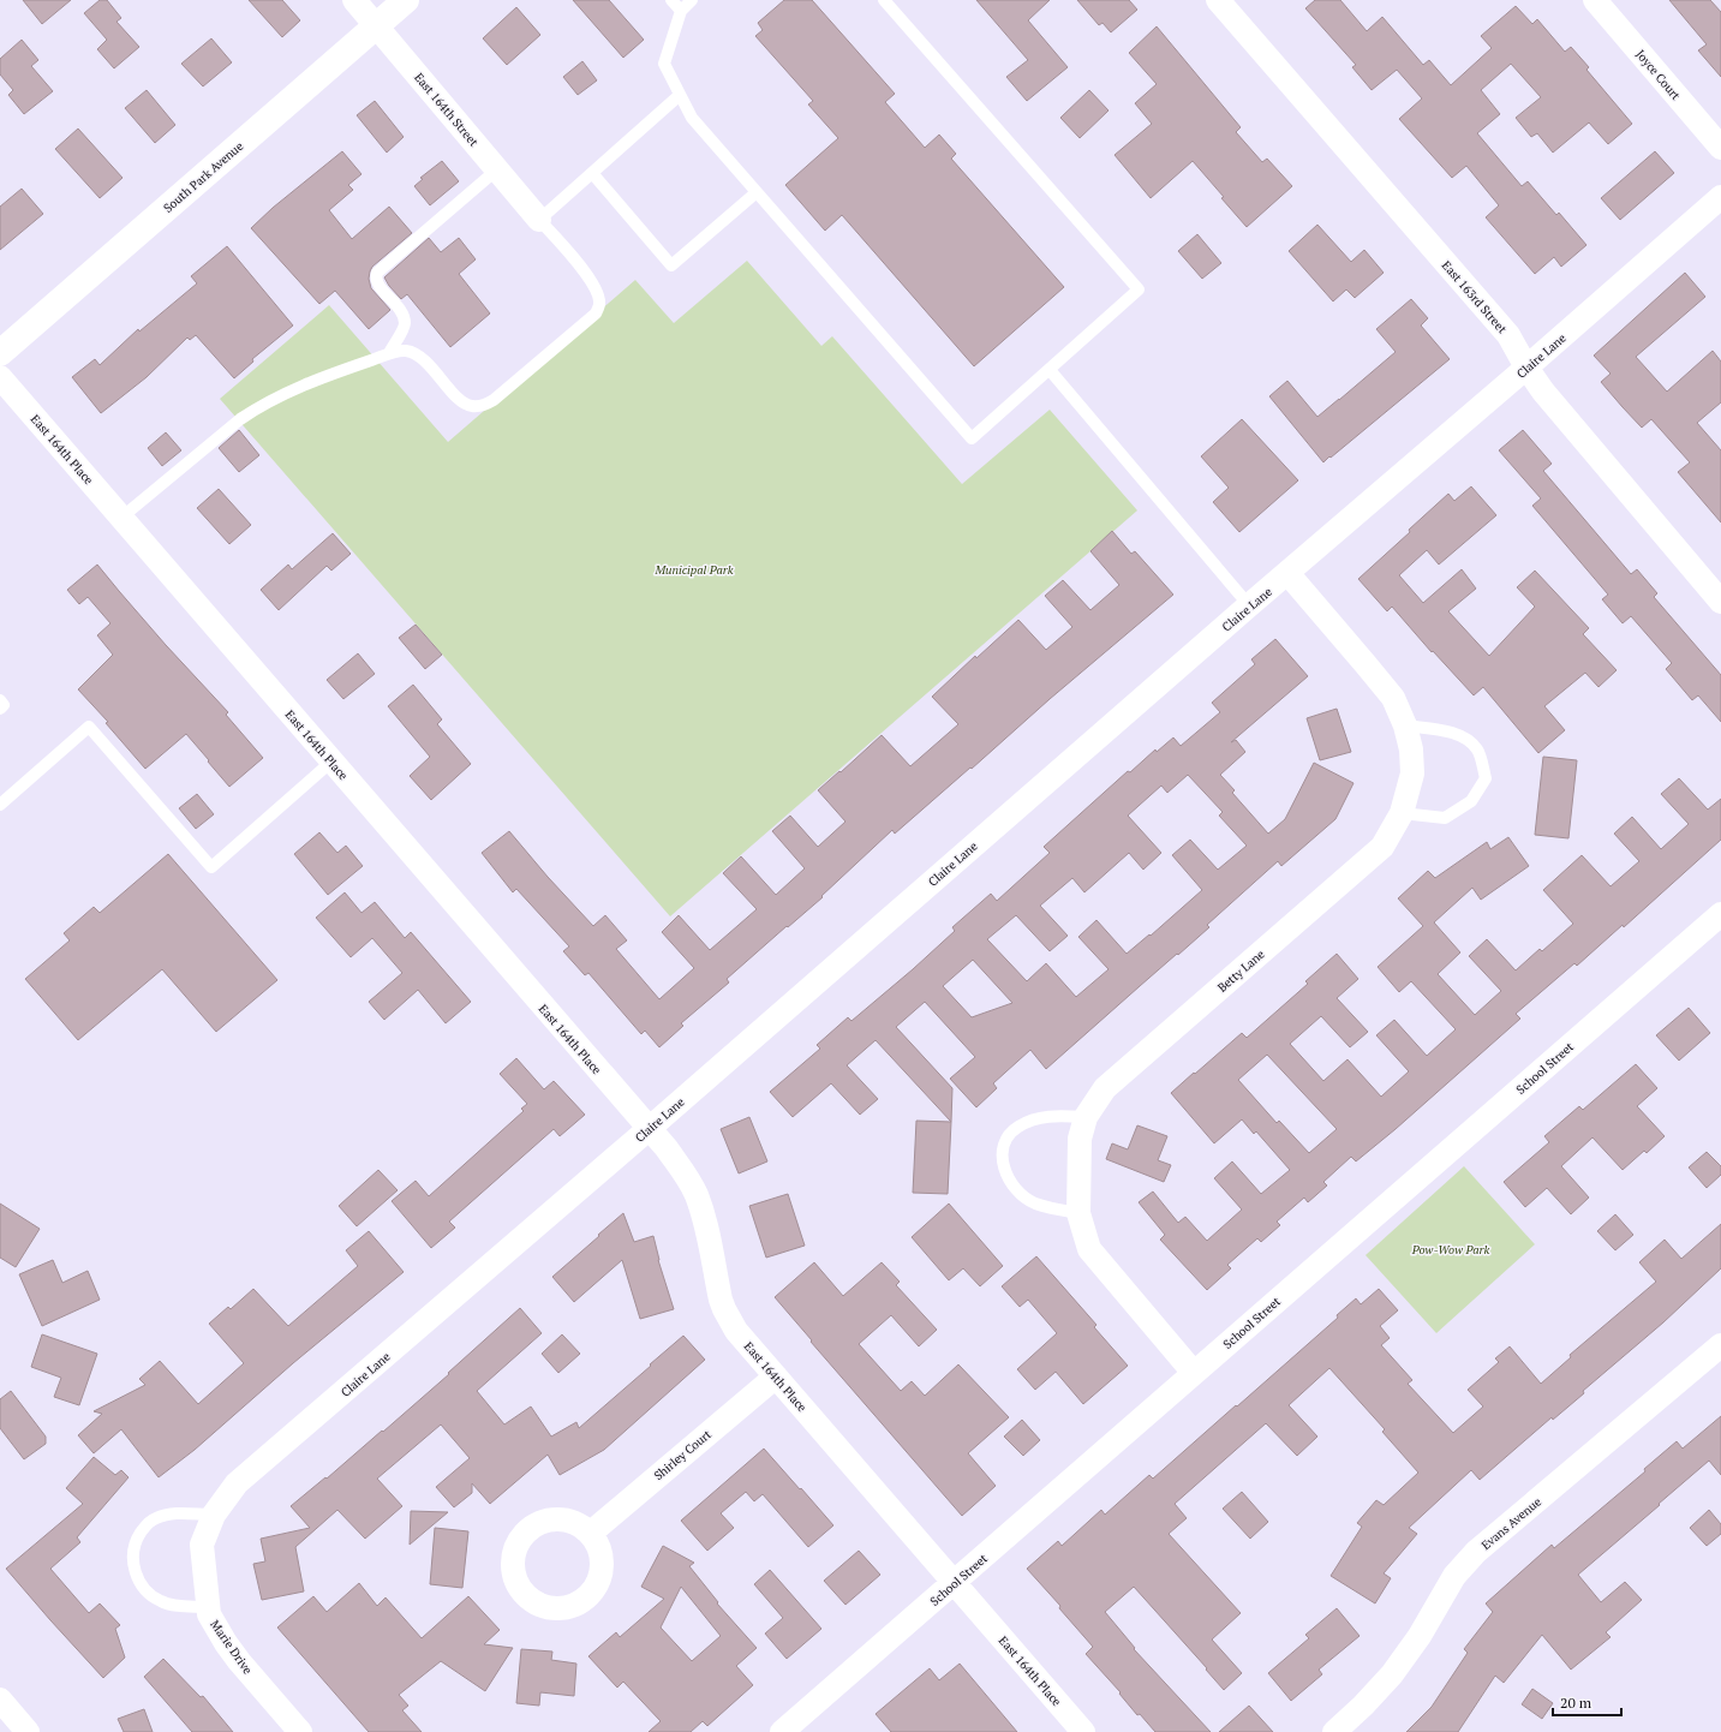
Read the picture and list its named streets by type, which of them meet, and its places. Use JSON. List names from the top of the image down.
{
  "streets": {
    "street": [
      "Joyce Court",
      "East 164th Street",
      "South Park Avenue",
      "East 163rd Street",
      "Claire Lane",
      "East 164th Place",
      "Betty Lane",
      "School Street",
      "Shirley Court",
      "Evans Avenue",
      "Marie Drive"
    ]
  },
  "crossings": [
    ["East 164th Street", "South Park Avenue"],
    ["East 163rd Street", "Claire Lane"],
    ["Claire Lane", "East 164th Place"],
    ["Claire Lane", "Betty Lane"],
    ["Claire Lane", "Marie Drive"],
    ["East 164th Place", "School Street"],
    ["East 164th Place", "Shirley Court"],
    ["Betty Lane", "School Street"]
  ],
  "parks": ["Municipal Park", "Pow-Wow Park"],
  "scale_bar": "20 m"
}
